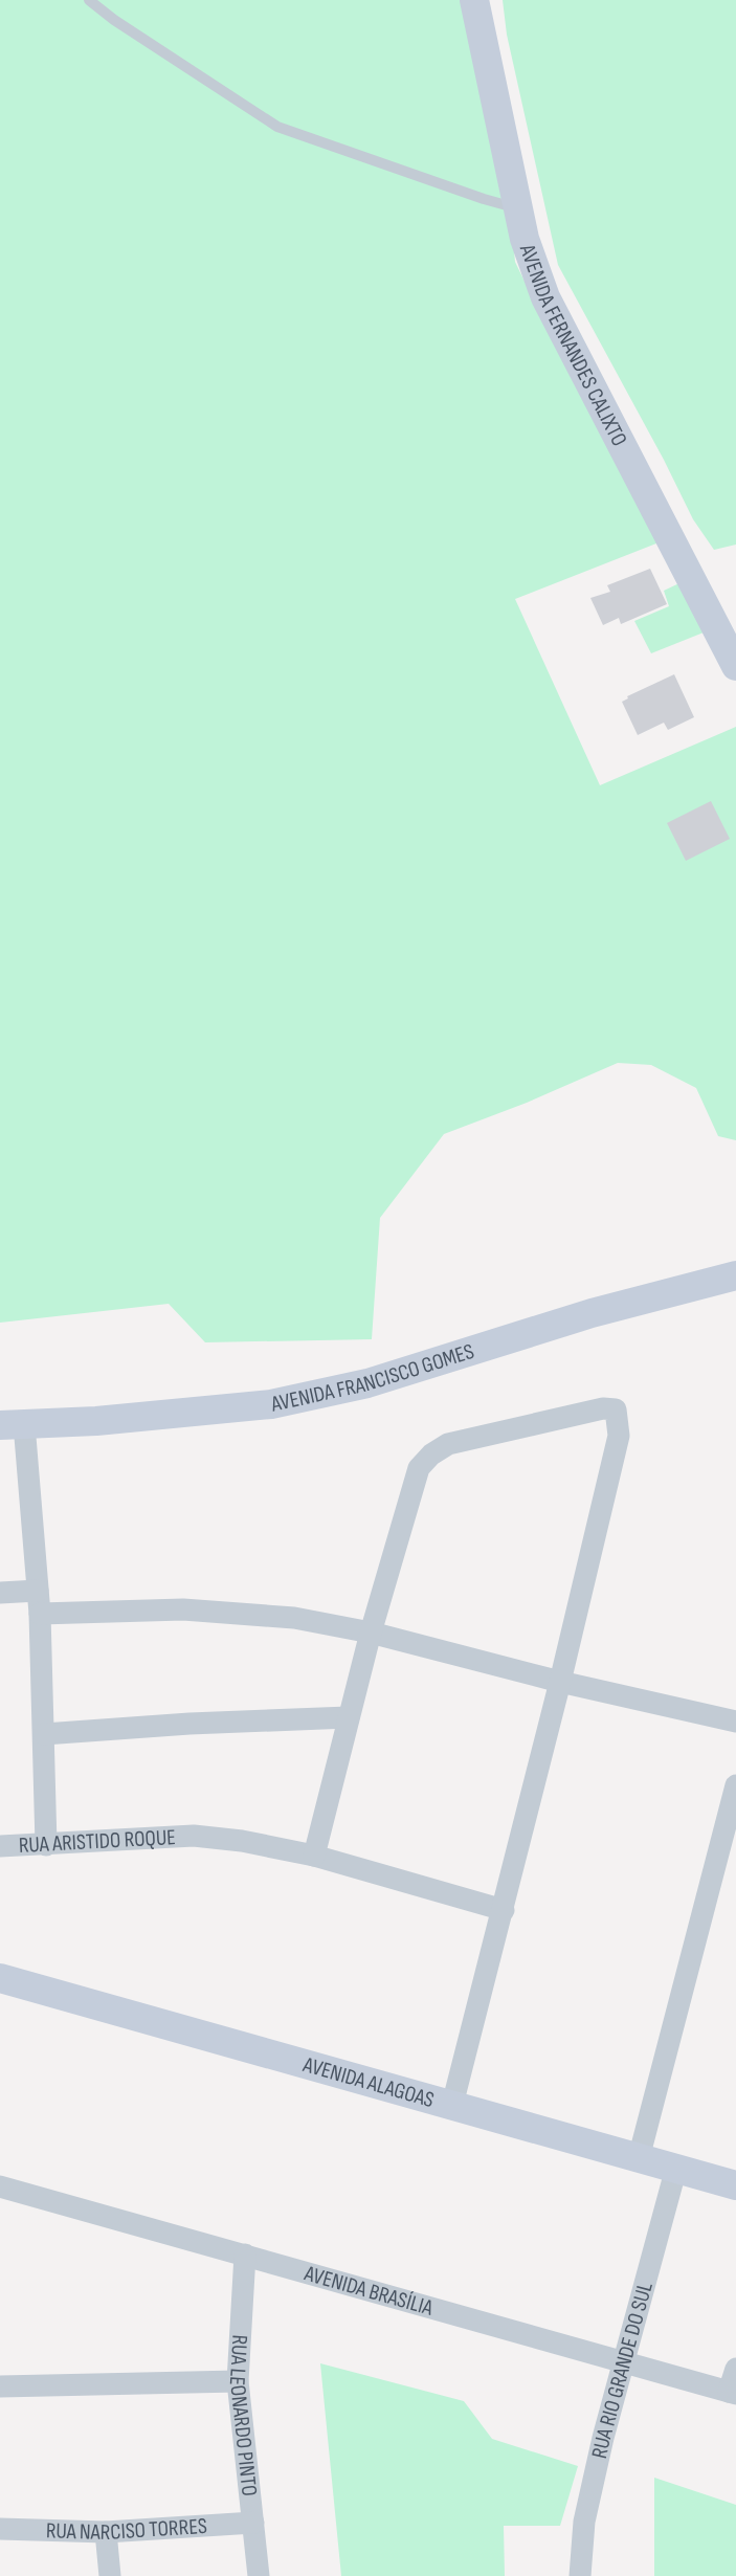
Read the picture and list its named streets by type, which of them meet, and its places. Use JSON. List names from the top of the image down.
{
  "streets": {
    "street": [
      "AVENIDA FERNANDES CALIXTO",
      "AVENIDA FRANCISCO GOMES",
      "RUA ARISTIDO ROQUE",
      "AVENIDA ALAGOAS",
      "AVENIDA BRASÍLIA",
      "RUA RIO GRANDE DO SUL",
      "RUA LEONARDO PINTO",
      "RUA NARCISO TORRES"
    ]
  },
  "crossings": [
    ["AVENIDA ALAGOAS", "RUA RIO GRANDE DO SUL"],
    ["AVENIDA BRASÍLIA", "RUA RIO GRANDE DO SUL"],
    ["AVENIDA BRASÍLIA", "RUA LEONARDO PINTO"],
    ["RUA LEONARDO PINTO", "RUA NARCISO TORRES"]
  ]
}
